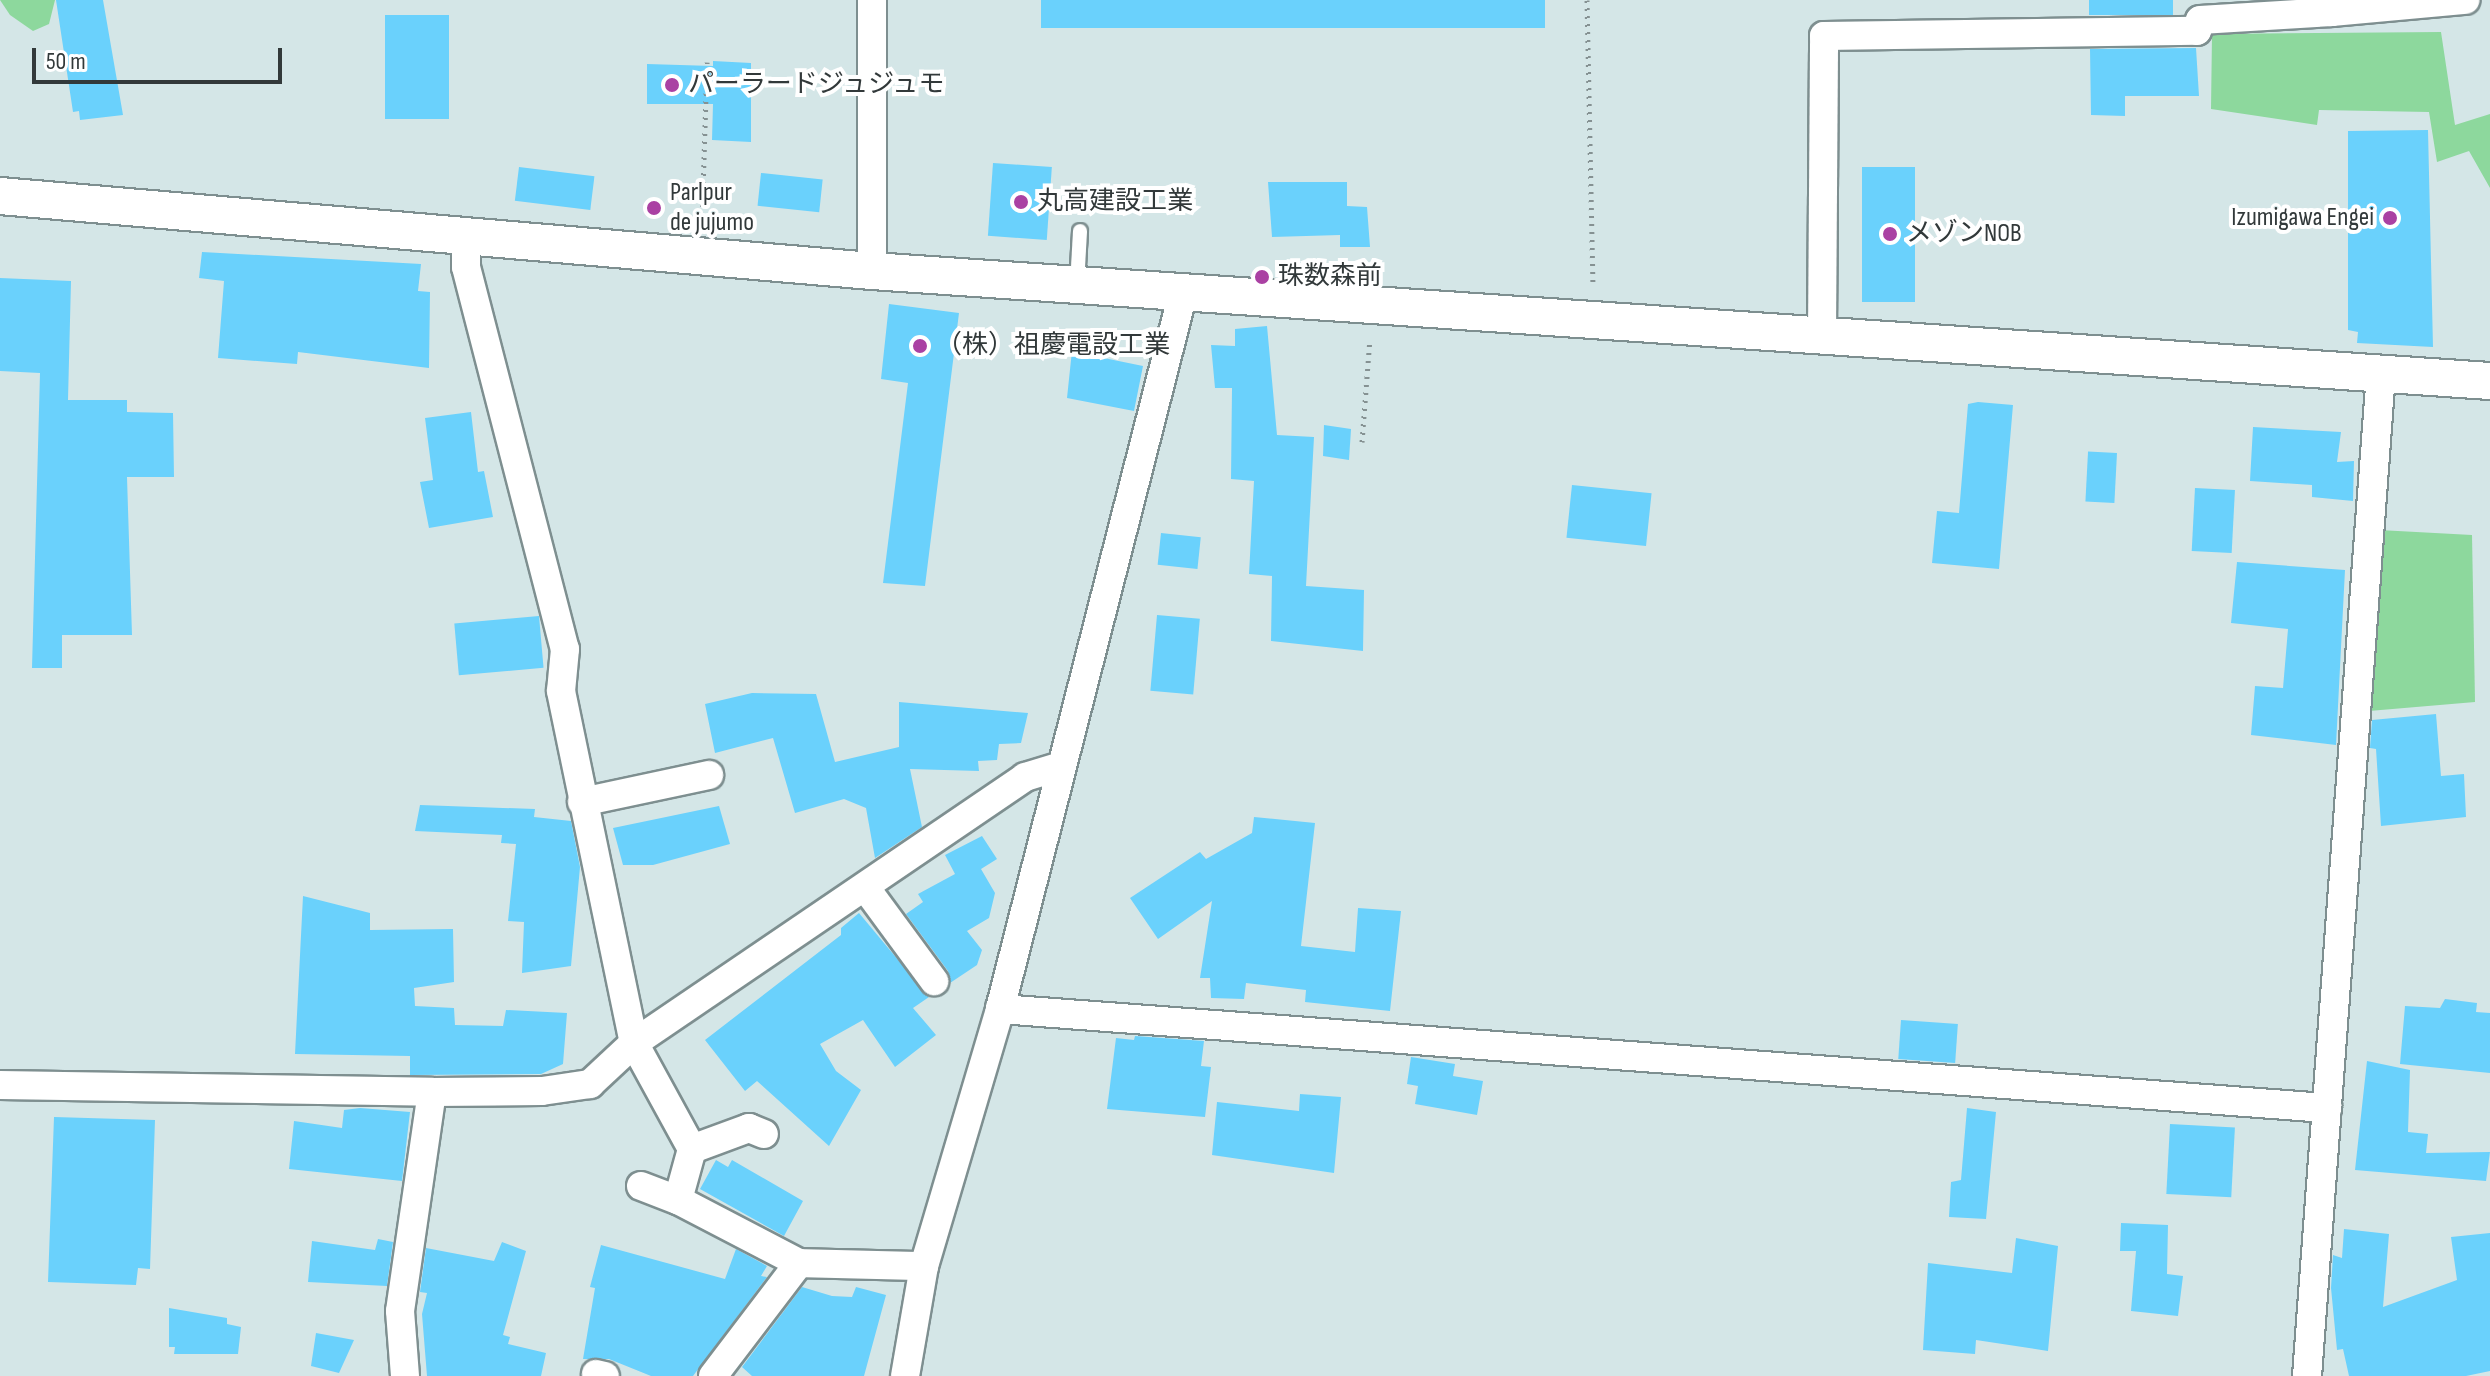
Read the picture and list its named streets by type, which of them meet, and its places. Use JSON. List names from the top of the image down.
{
  "places": [
    "パーラードジュジュモ",
    "丸高建設工業",
    "Parlpur de jujumo",
    "Izumigawa Engei",
    "メゾンNOB",
    "珠数森前",
    "（株）祖慶電設工業"
  ],
  "scale_bar": "50 m"
}
